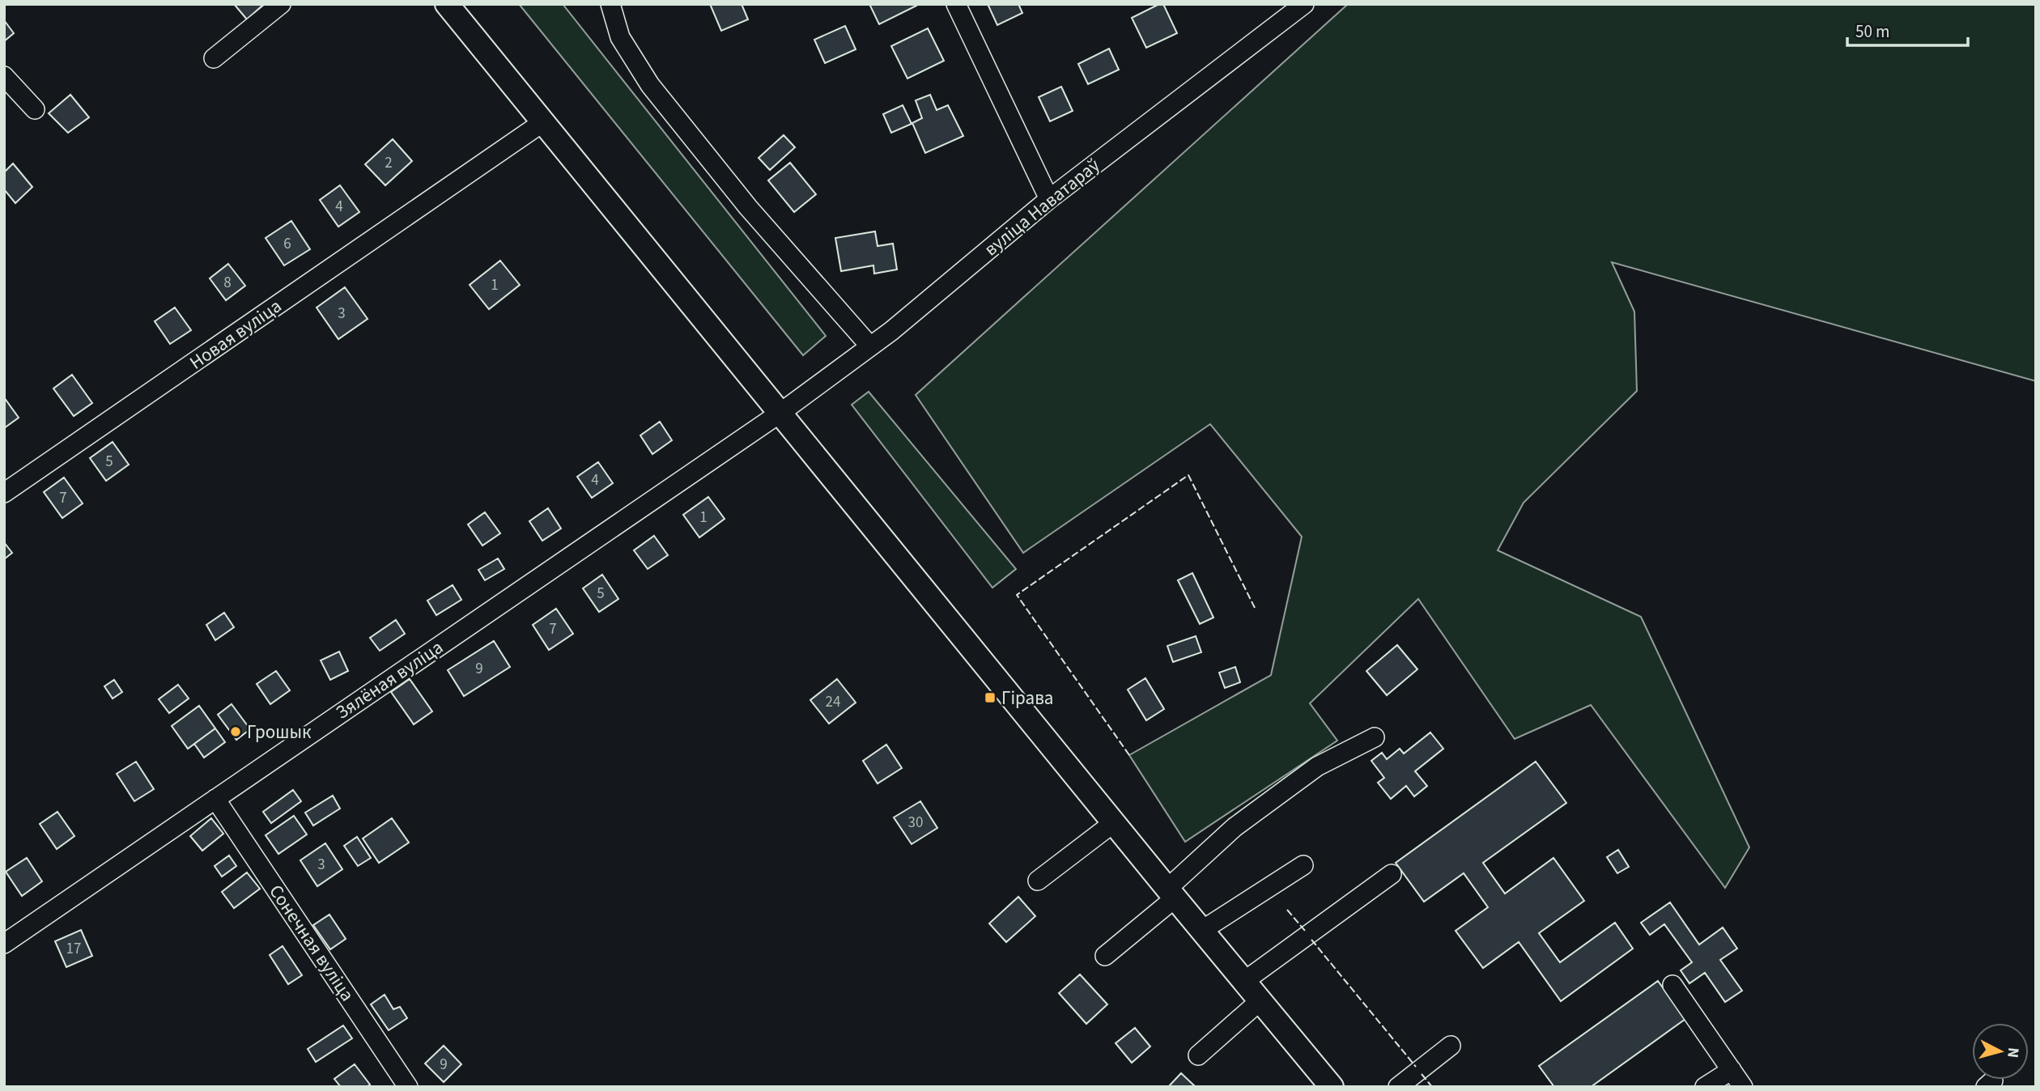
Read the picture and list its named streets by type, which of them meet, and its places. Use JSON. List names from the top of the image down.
{
  "streets": {
    "street": [
      "вуліца Наватараў",
      "Новая вуліца",
      "Зялёная вуліца",
      "Сонечная вуліца"
    ]
  },
  "crossings": [
    ["вуліца Наватараў", "Зялёная вуліца"],
    ["Зялёная вуліца", "Сонечная вуліца"]
  ],
  "places": {
    "transit": ["Гірава"],
    "other": ["Грошык"]
  },
  "house_numbers": [
    "2",
    "4",
    "6",
    "8",
    "1",
    "3",
    "5",
    "4",
    "7",
    "1",
    "5",
    "7",
    "9",
    "24",
    "30",
    "3",
    "17",
    "9"
  ],
  "scale_bar": "50 m",
  "north": "right"
}
